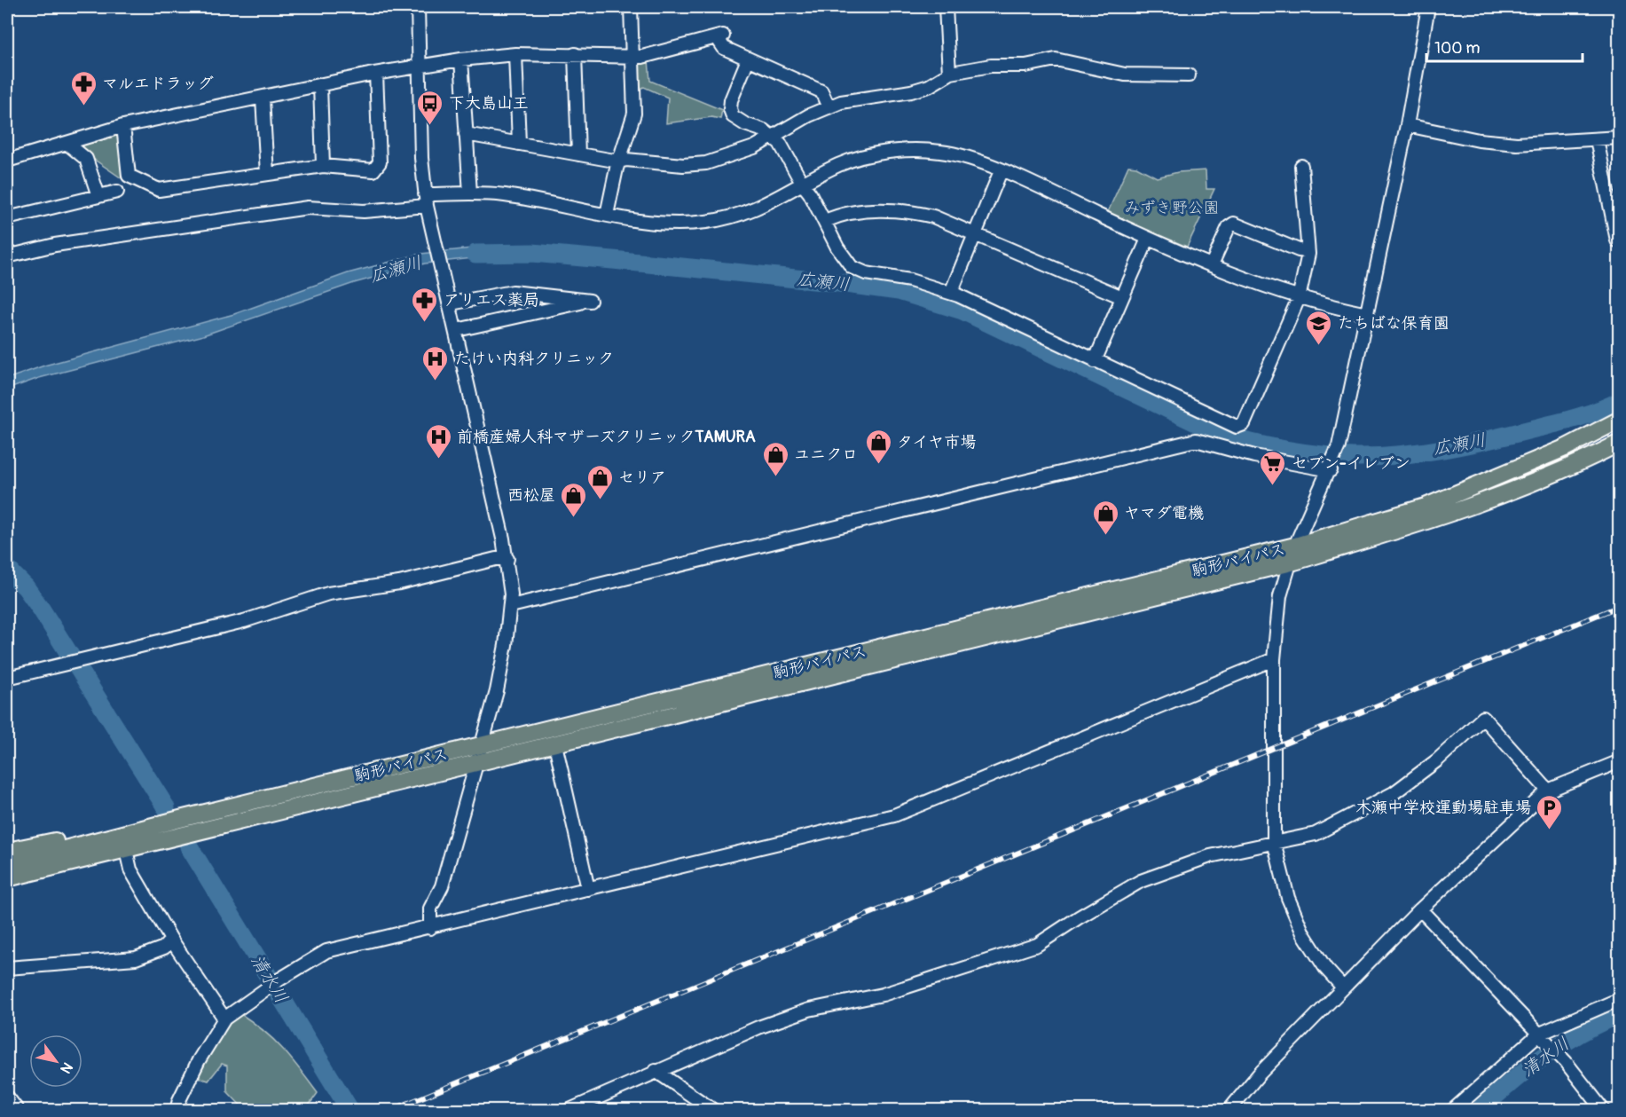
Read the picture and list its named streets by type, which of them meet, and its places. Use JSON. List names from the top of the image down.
{
  "streets": {
    "main road": ["駒形バイパス"]
  },
  "water": ["広瀬川", "清水川"],
  "parks": ["みずき野公園"],
  "places": {
    "pharmacy": ["マルエドラッグ", "アリエス薬局"],
    "bus stop": ["下大島山王"],
    "school or university": ["たちばな保育園"],
    "hospital": ["たけい内科クリニック", "前橋産婦人科マザーズクリニックTAMURA"],
    "shop": [
      "タイヤ市場",
      "ユニクロ",
      "セリア",
      "西松屋",
      "ヤマダ電機"
    ],
    "supermarket": ["セブン-イレブン"],
    "parking": ["木瀬中学校運動場駐車場"]
  },
  "scale_bar": "100 m",
  "north": "bottom right"
}
